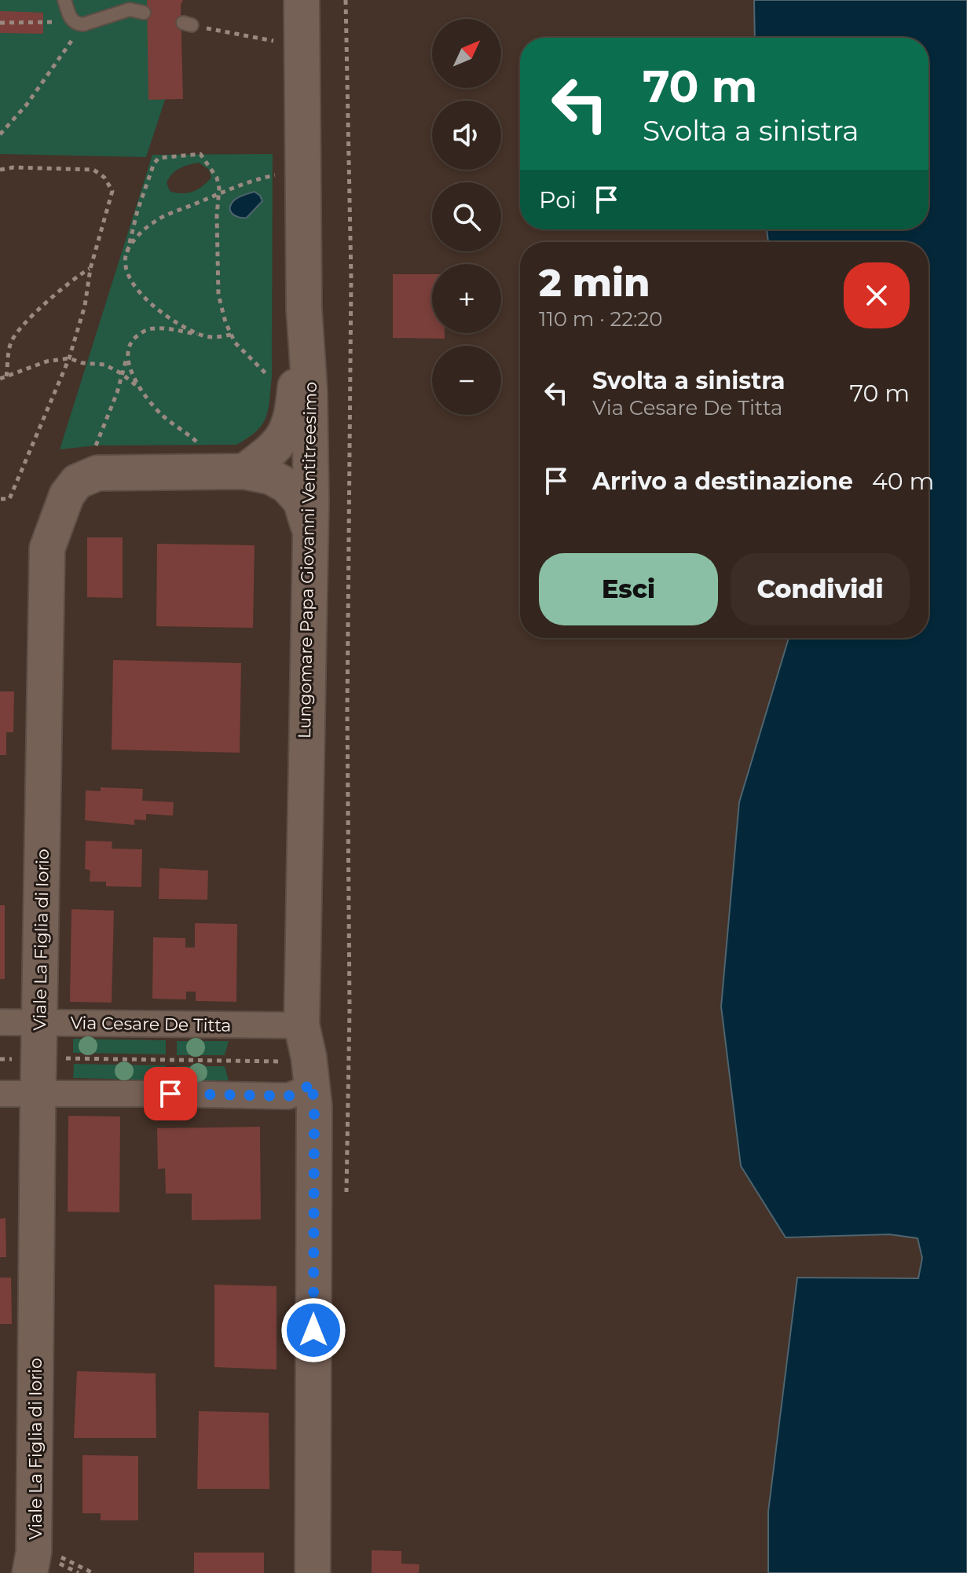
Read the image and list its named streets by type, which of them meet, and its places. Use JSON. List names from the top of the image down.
{
  "streets": {
    "street": ["Lungomare Papa Giovanni Ventitreesimo", "Viale La Figlia di Iorio", "Via Cesare De Titta"]
  },
  "crossings": [
    ["Lungomare Papa Giovanni Ventitreesimo", "Viale La Figlia di Iorio"],
    ["Lungomare Papa Giovanni Ventitreesimo", "Via Cesare De Titta"],
    ["Viale La Figlia di Iorio", "Via Cesare De Titta"]
  ],
  "north": "top right",
  "page": {
    "map_buttons": ["+", "−"],
    "turn": ["70 m", "Svolta a sinistra"],
    "then": "Poi",
    "heading": ["2 min", "110 m · 22:20"],
    "list": [
      {
        "name": "Svolta a sinistra",
        "note": "Via Cesare De Titta",
        "value": "70 m"
      },
      {
        "name": "Arrivo a destinazione",
        "value": "40 m"
      }
    ],
    "buttons": ["Esci", "Condividi"]
  }
}
